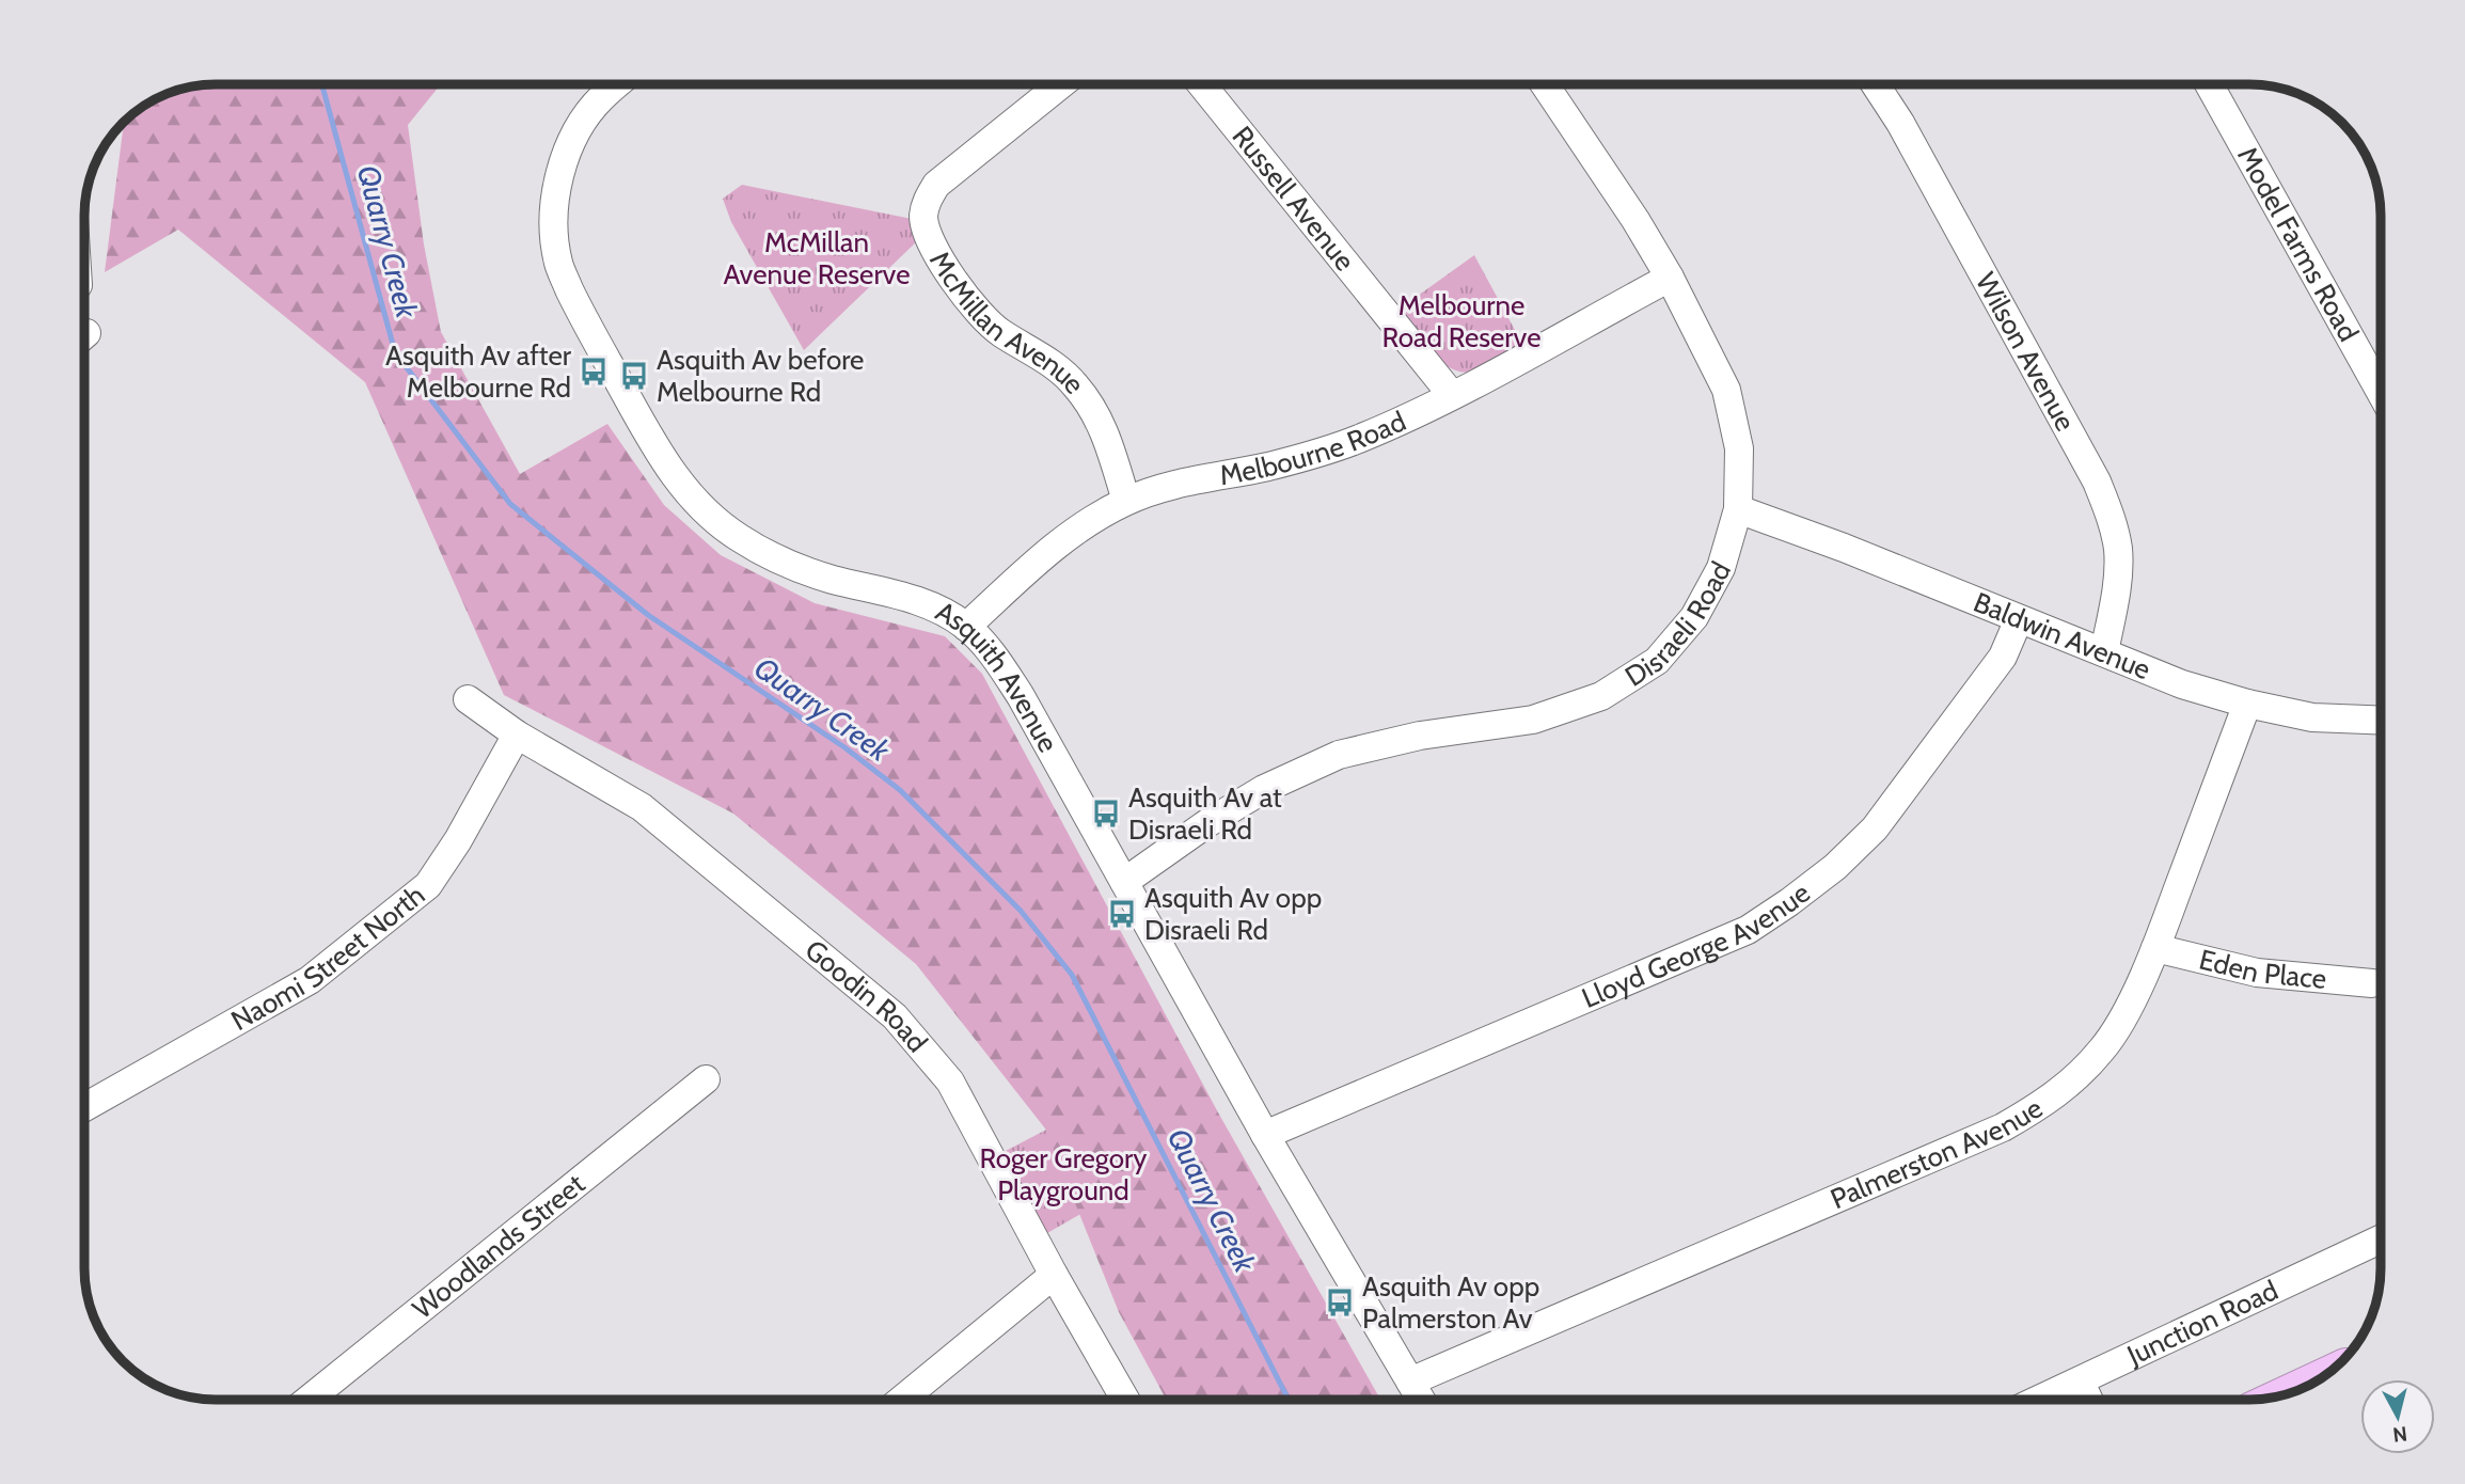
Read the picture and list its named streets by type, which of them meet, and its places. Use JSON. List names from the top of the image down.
{
  "streets": {
    "street": [
      "Russell Avenue",
      "Model Farms Road",
      "McMillan Avenue",
      "Wilson Avenue",
      "Melbourne Road",
      "Disraeli Road",
      "Baldwin Avenue",
      "Asquith Avenue",
      "Lloyd George Avenue",
      "Naomi Street North",
      "Eden Place",
      "Goodin Road",
      "Palmerston Avenue",
      "Woodlands Street",
      "Junction Road"
    ]
  },
  "crossings": [
    ["Russell Avenue", "Melbourne Road"],
    ["McMillan Avenue", "Melbourne Road"],
    ["Wilson Avenue", "Baldwin Avenue"],
    ["Melbourne Road", "Disraeli Road"],
    ["Melbourne Road", "Asquith Avenue"],
    ["Disraeli Road", "Baldwin Avenue"],
    ["Disraeli Road", "Asquith Avenue"],
    ["Baldwin Avenue", "Lloyd George Avenue"],
    ["Baldwin Avenue", "Palmerston Avenue"],
    ["Asquith Avenue", "Lloyd George Avenue"],
    ["Asquith Avenue", "Palmerston Avenue"],
    ["Naomi Street North", "Goodin Road"],
    ["Eden Place", "Palmerston Avenue"]
  ],
  "water": ["Quarry Creek"],
  "parks": ["McMillan Avenue Reserve", "Melbourne Road Reserve", "Roger Gregory Playground"],
  "places": {
    "bus stop": [
      "Asquith Av after Melbourne Rd",
      "Asquith Av before Melbourne Rd",
      "Asquith Av at Disraeli Rd",
      "Asquith Av opp Disraeli Rd",
      "Asquith Av opp Palmerston Av"
    ]
  },
  "north": "bottom"
}
